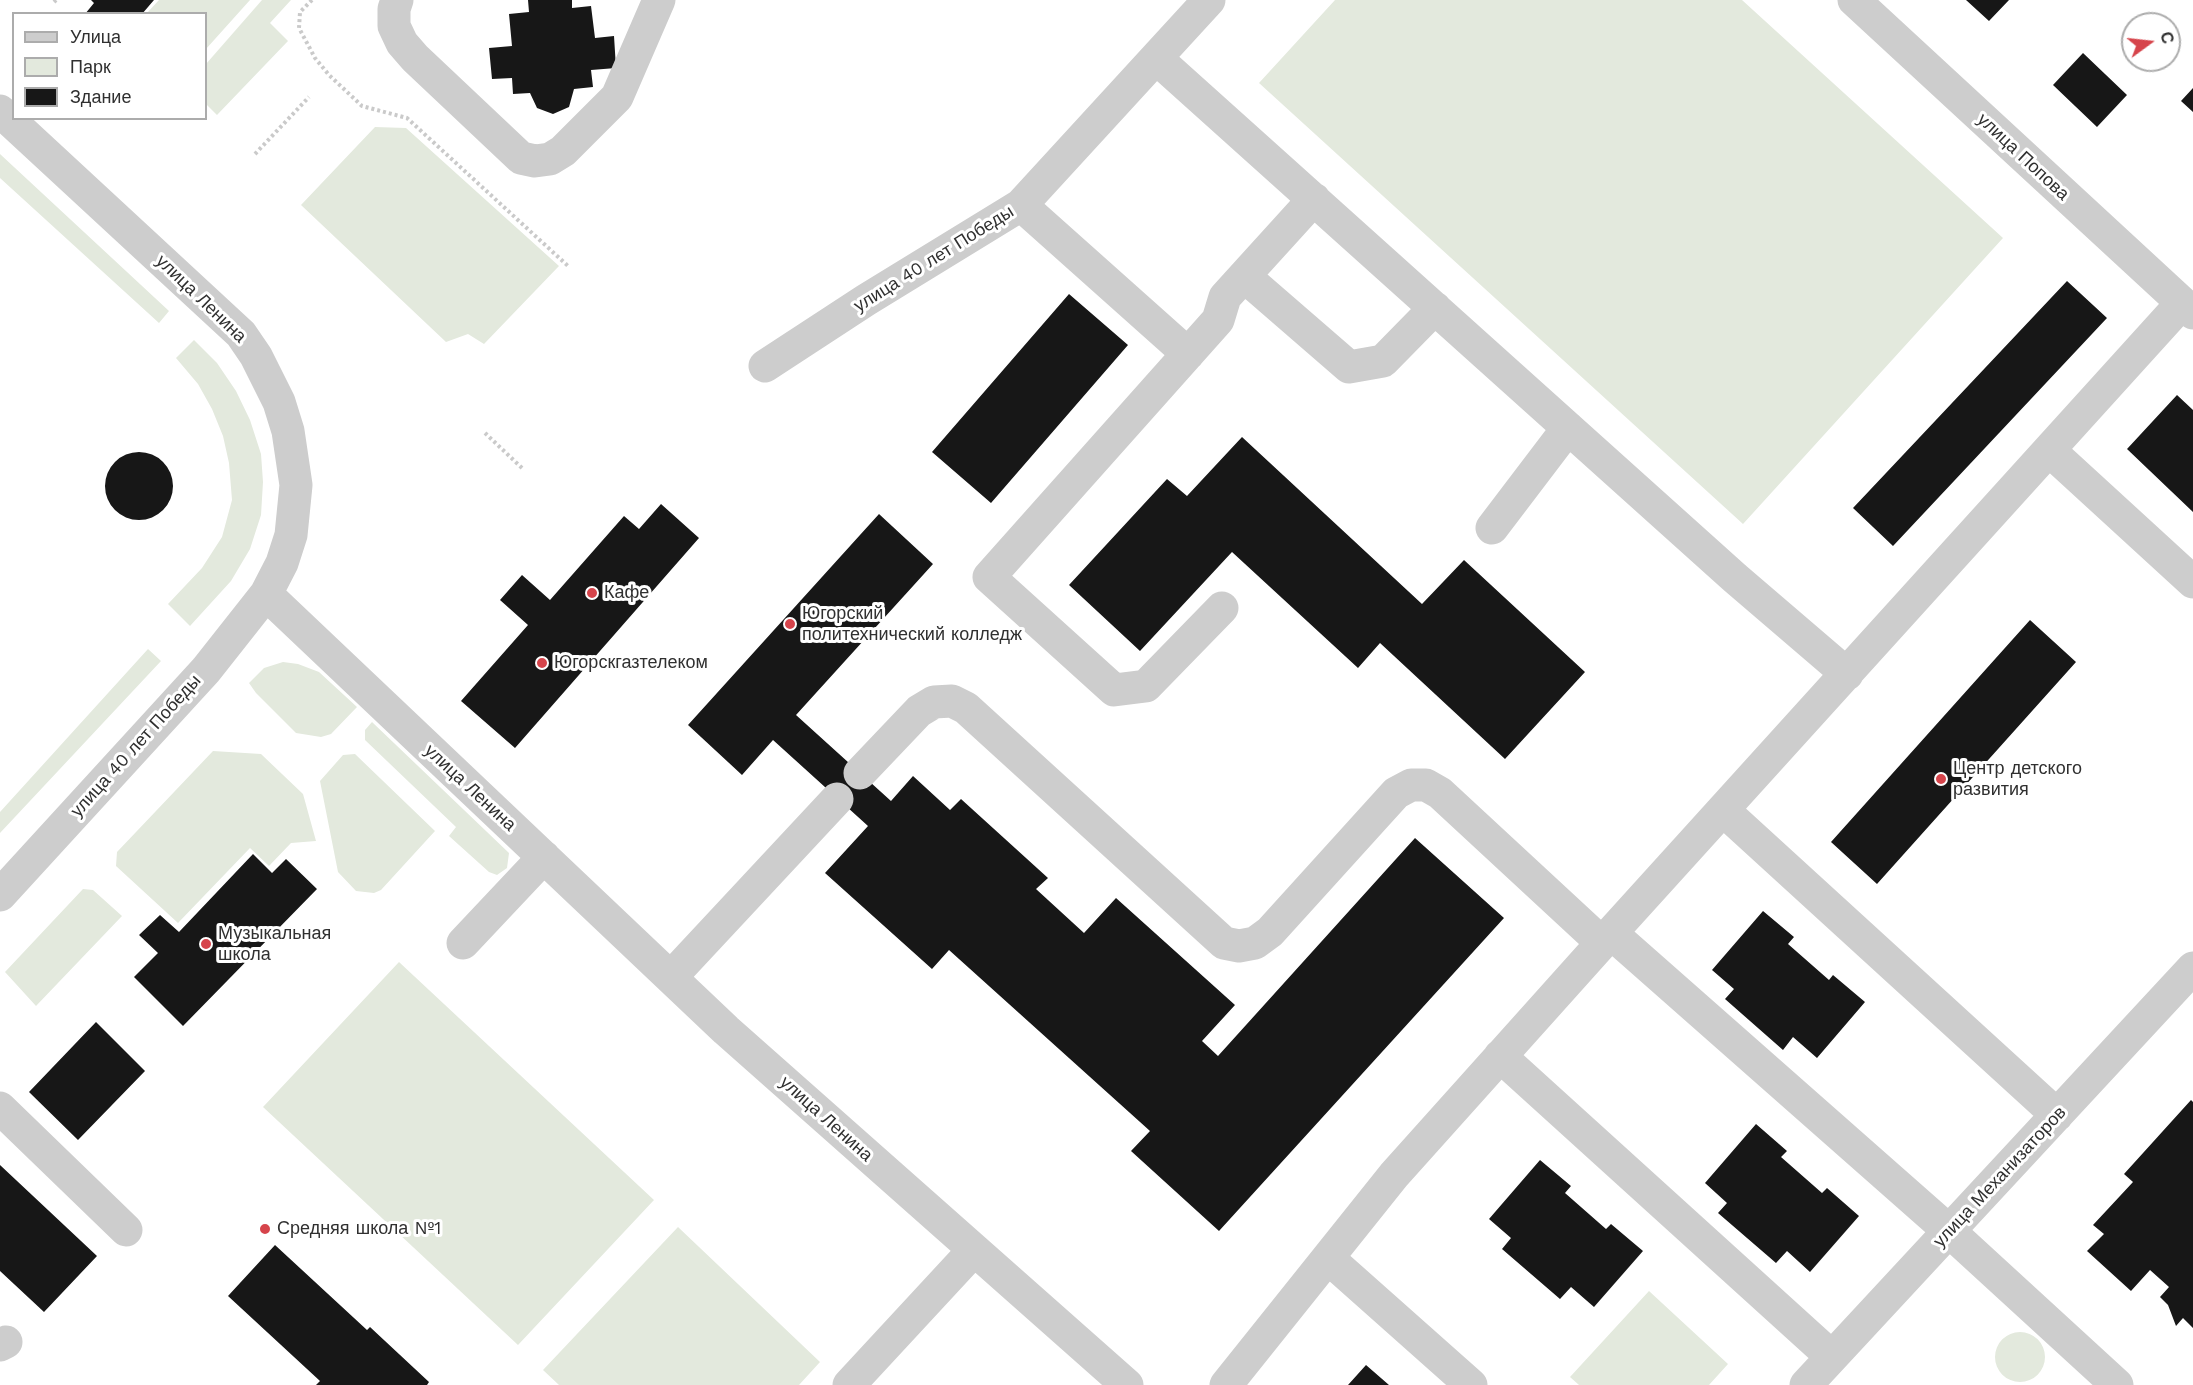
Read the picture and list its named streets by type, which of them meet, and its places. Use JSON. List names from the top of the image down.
{
  "streets": {
    "street": [
      "улица Попова",
      "улица 40 лет Победы",
      "улица Ленина",
      "улица Механизаторов"
    ]
  },
  "crossings": [
    ["улица 40 лет Победы", "улица Ленина"]
  ],
  "places": [
    "Кафе",
    "Югорский политехнический колледж",
    "Югорскгазтелеком",
    "Центр детского развития",
    "Музыкальная школа",
    "Средняя школа №1"
  ],
  "legend": ["Улица", "Парк", "Здание"],
  "north": "right"
}
